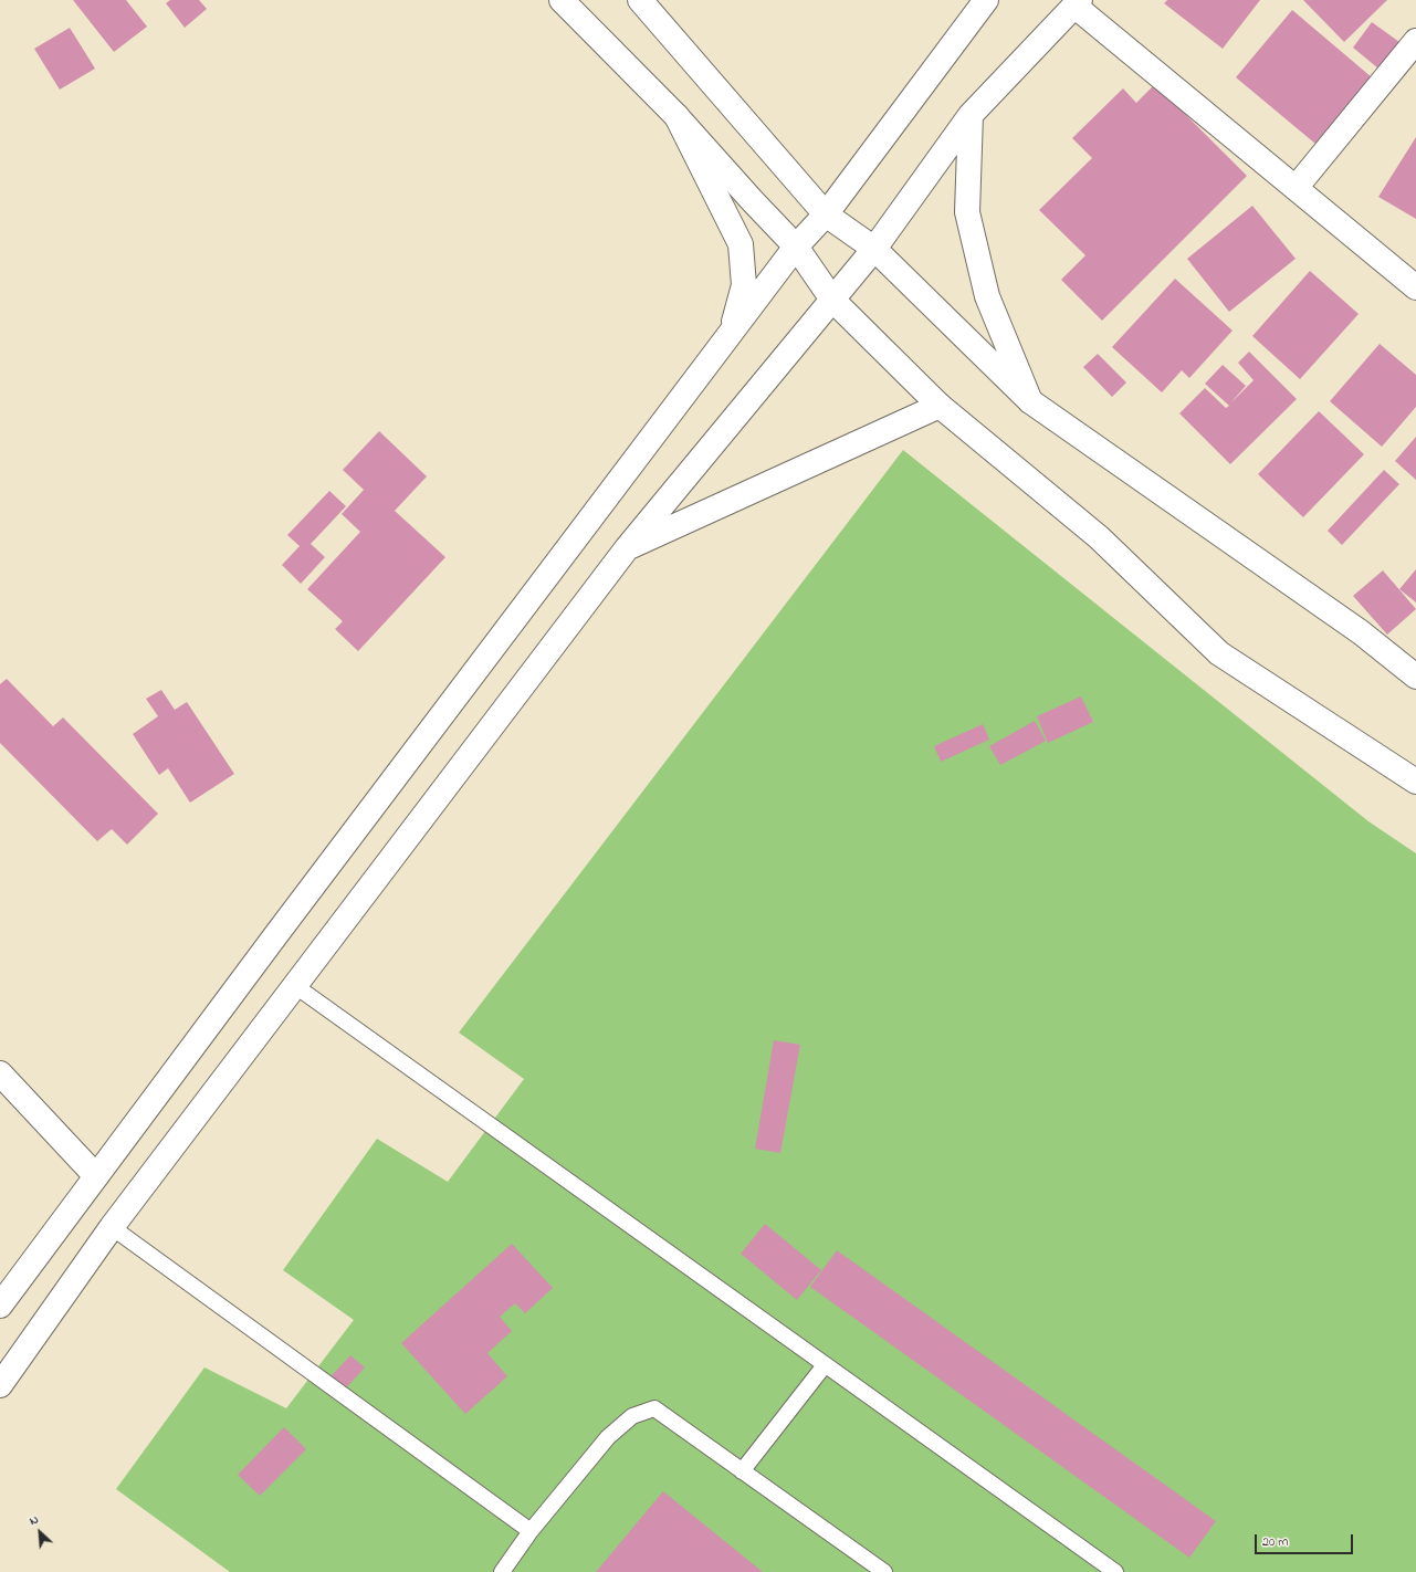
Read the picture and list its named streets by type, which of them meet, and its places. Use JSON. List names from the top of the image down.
{
  "scale_bar": "20 m",
  "north": "top left"
}
